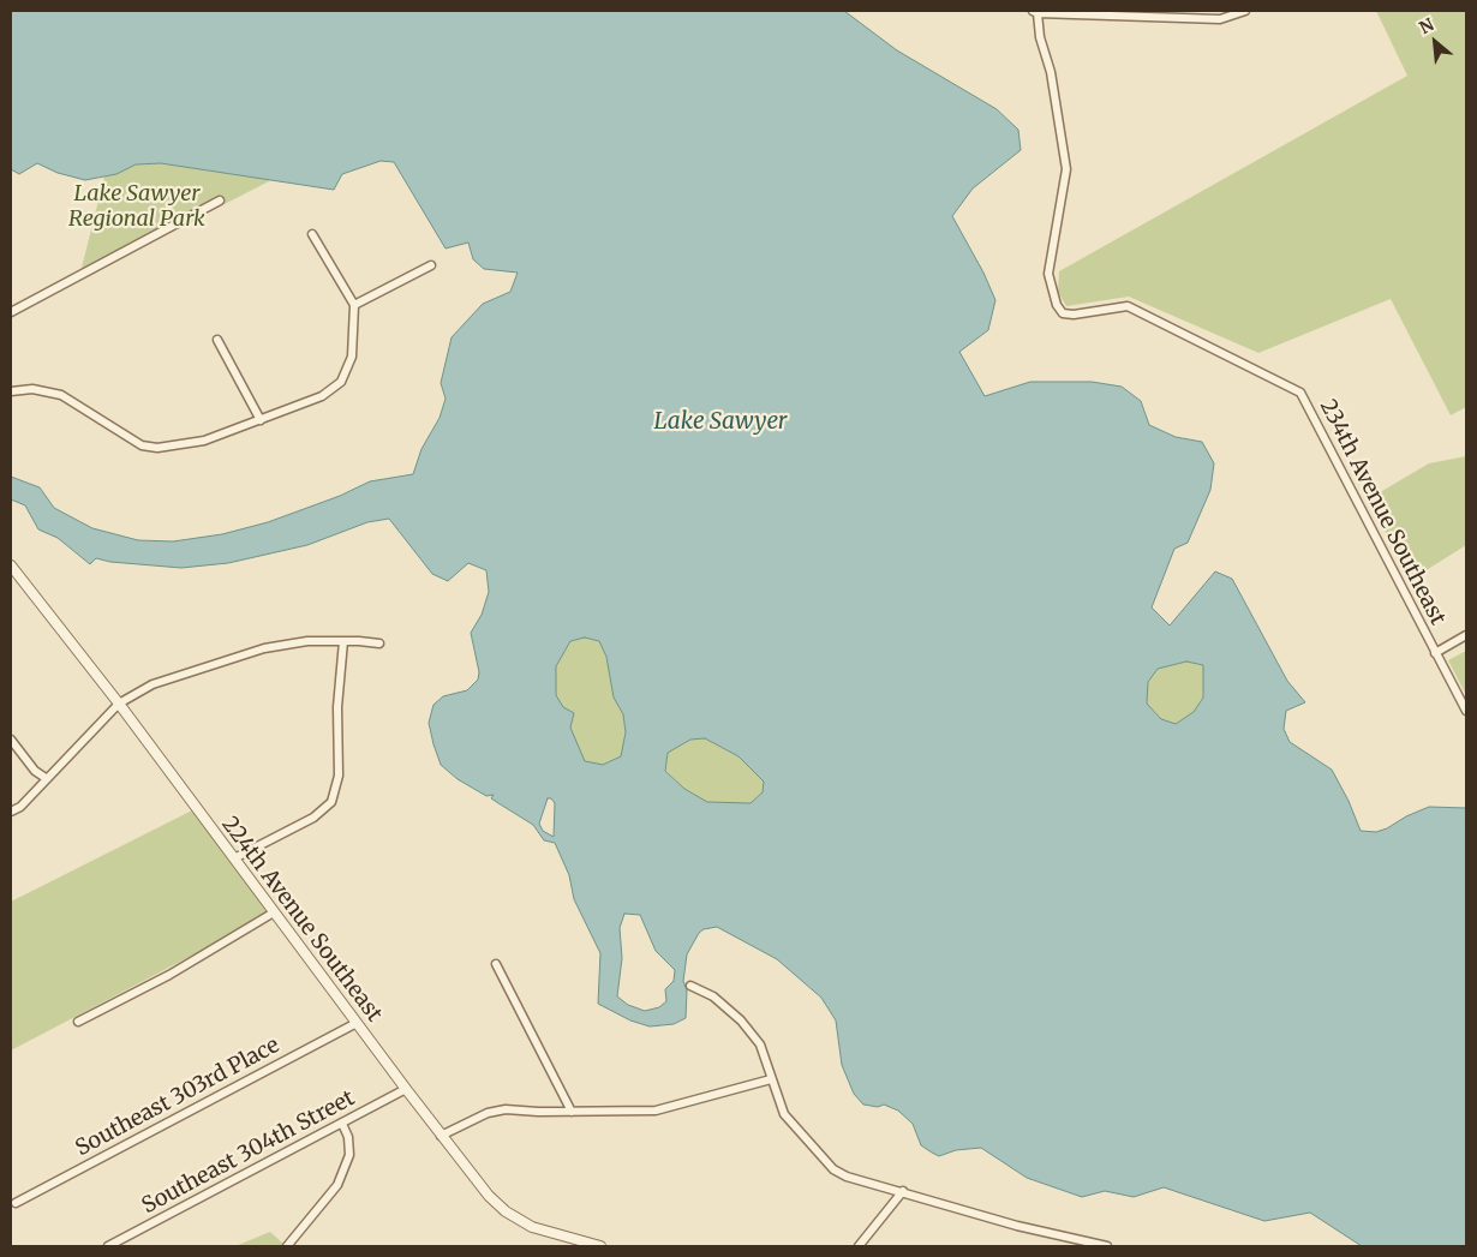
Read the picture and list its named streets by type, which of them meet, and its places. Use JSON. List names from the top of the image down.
{
  "streets": {
    "street": [
      "234th Avenue Southeast",
      "224th Avenue Southeast",
      "Southeast 303rd Place",
      "Southeast 304th Street"
    ]
  },
  "crossings": [
    ["224th Avenue Southeast", "Southeast 303rd Place"],
    ["224th Avenue Southeast", "Southeast 304th Street"]
  ],
  "water": ["Lake Sawyer"],
  "parks": ["Lake Sawyer Regional Park"],
  "north": "top left"
}
